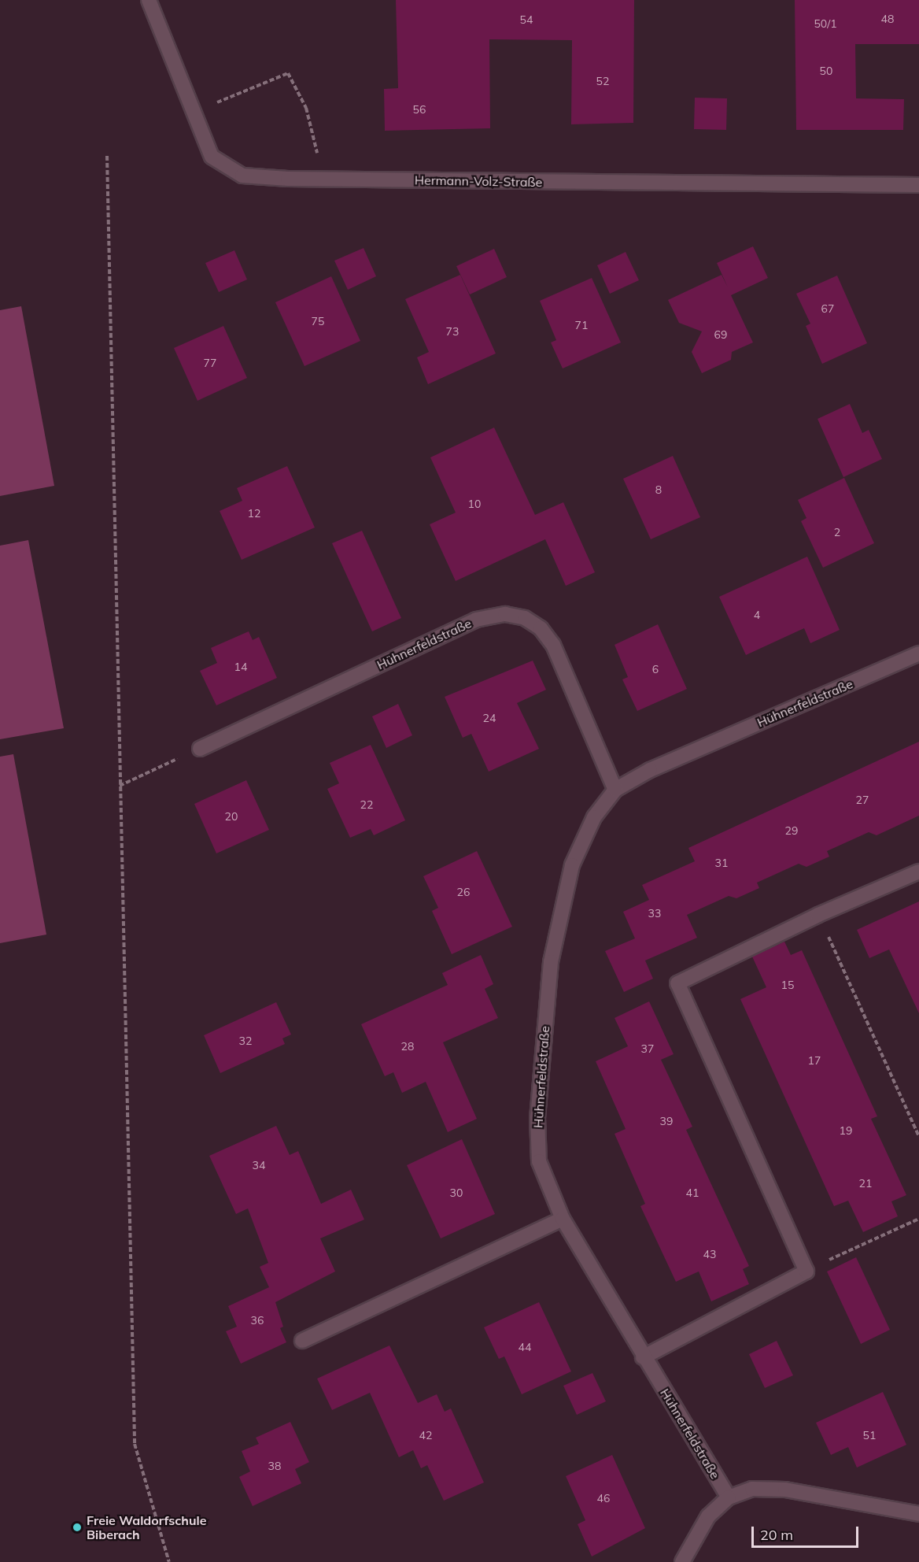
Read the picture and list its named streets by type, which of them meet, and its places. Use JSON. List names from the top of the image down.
{
  "streets": {
    "street": ["Hermann-Volz-Straße", "Hühnerfeldstraße"]
  },
  "places": ["Freie Waldorfschule Biberach"],
  "house_numbers": [
    "48",
    "54",
    "50/1",
    "50",
    "52",
    "56",
    "67",
    "75",
    "71",
    "73",
    "69",
    "77",
    "8",
    "10",
    "12",
    "2",
    "4",
    "14",
    "6",
    "24",
    "27",
    "22",
    "20",
    "29",
    "31",
    "26",
    "33",
    "15",
    "32",
    "28",
    "37",
    "17",
    "39",
    "19",
    "34",
    "21",
    "30",
    "41",
    "43",
    "36",
    "44",
    "42",
    "51",
    "38",
    "46"
  ],
  "scale_bar": "20 m"
}
